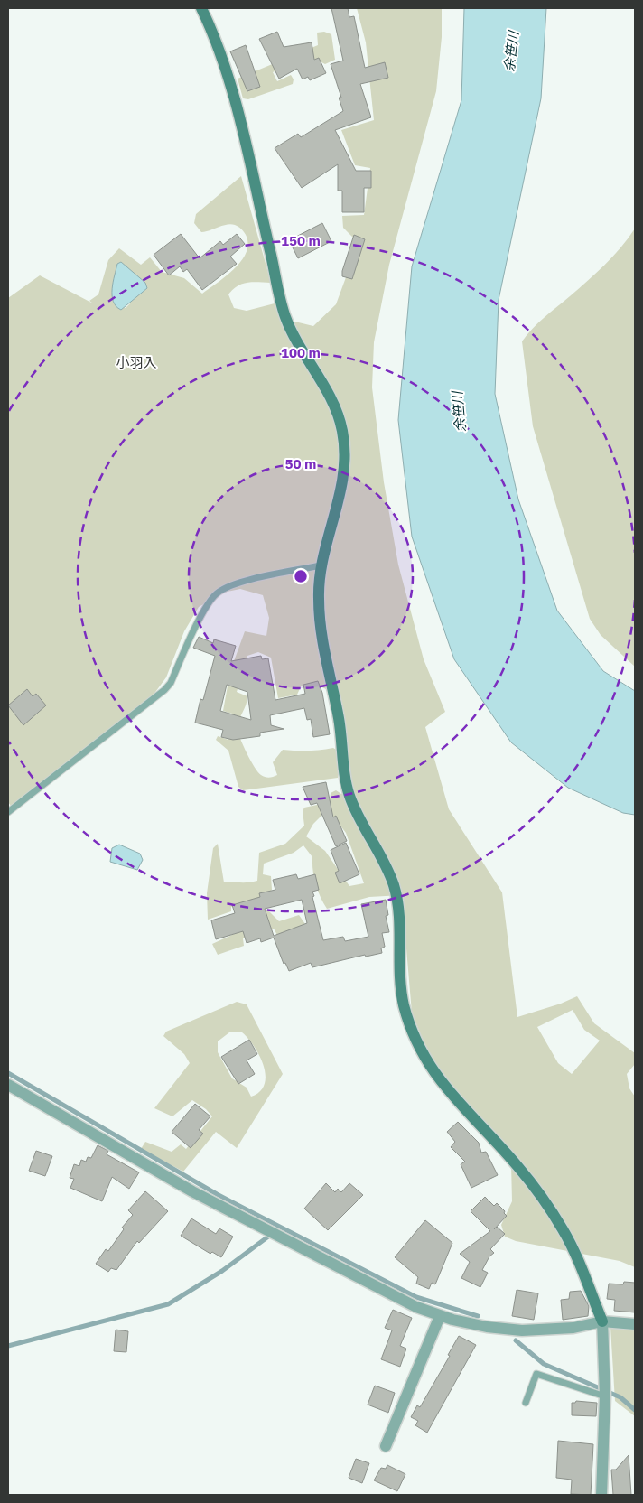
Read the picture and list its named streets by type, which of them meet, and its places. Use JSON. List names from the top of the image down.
{
  "districts": ["小羽入"],
  "water": ["余笹川"],
  "rings": ["150 m", "100 m", "50 m"]
}
